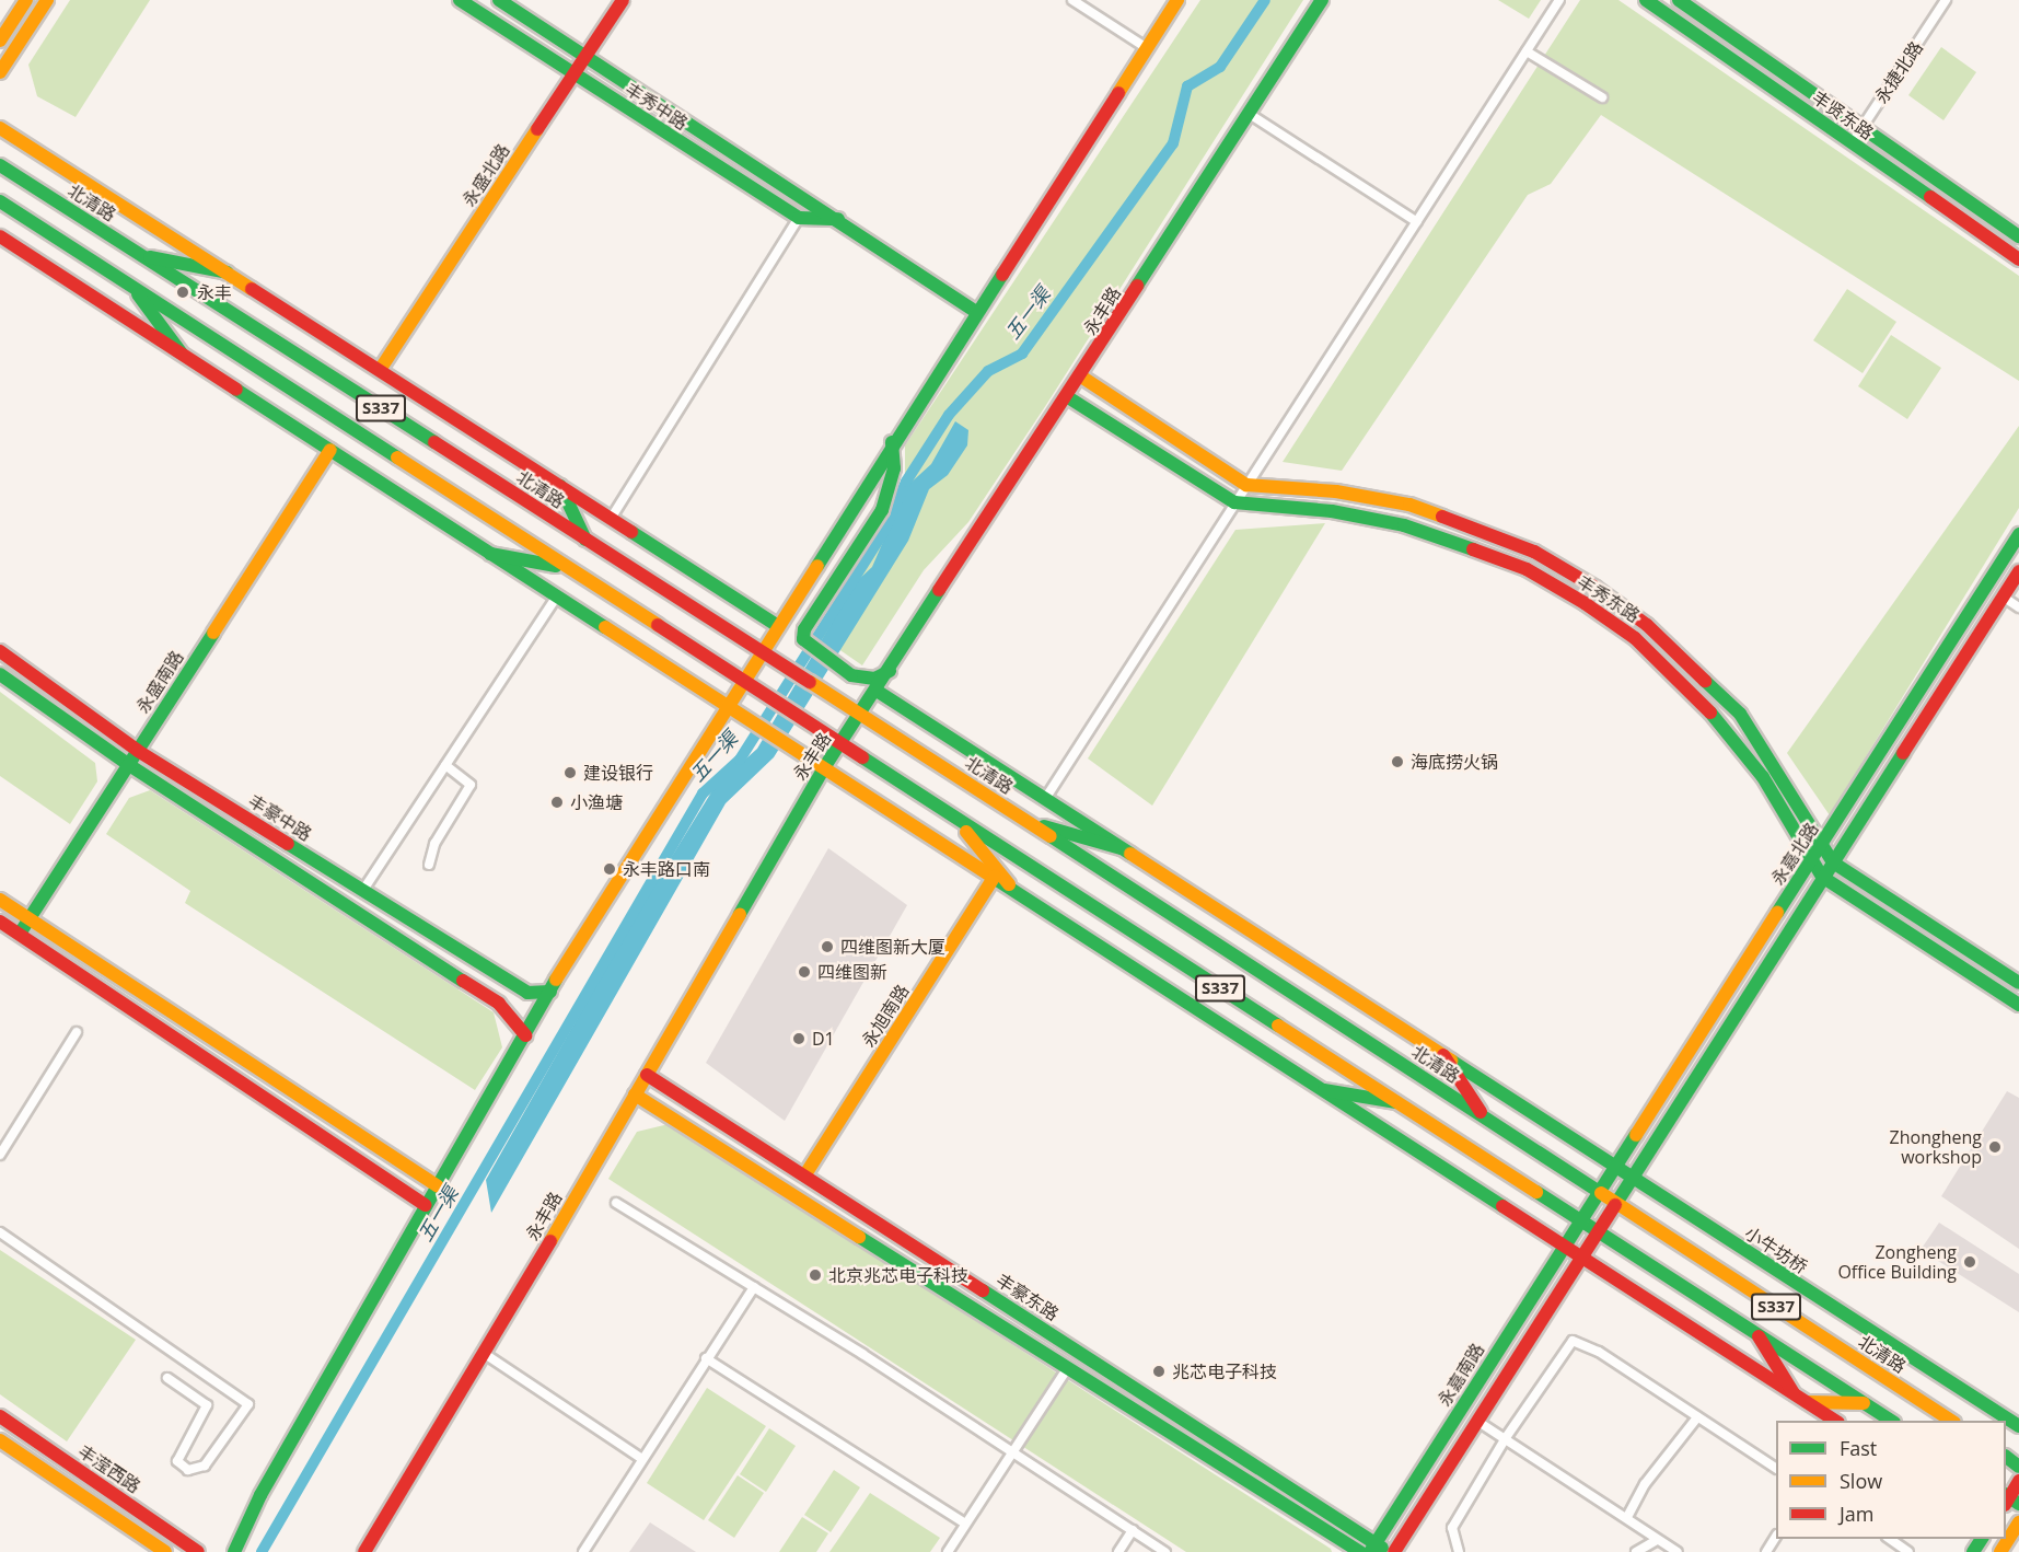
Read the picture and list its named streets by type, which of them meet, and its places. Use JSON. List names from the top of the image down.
{
  "streets": {
    "street": [
      "永捷北路",
      "丰秀中路",
      "丰贤东路",
      "永盛北路",
      "北清路",
      "永丰路",
      "S337",
      "丰秀东路",
      "永盛南路",
      "丰豪中路",
      "永嘉北路",
      "永旭南路",
      "小牛坊桥",
      "丰豪东路",
      "永嘉南路",
      "丰滢西路"
    ]
  },
  "crossings": [
    ["永捷北路", "丰贤东路"],
    ["丰秀中路", "永盛北路"],
    ["永盛北路", "北清路"],
    ["北清路", "永丰路"],
    ["北清路", "永嘉北路"],
    ["北清路", "小牛坊桥"],
    ["永丰路", "S337"],
    ["永丰路", "丰秀东路"],
    ["永丰路", "丰豪东路"],
    ["S337", "永嘉北路"],
    ["S337", "永嘉南路"],
    ["丰秀东路", "永嘉北路"],
    ["永盛南路", "丰豪中路"],
    ["永嘉北路", "小牛坊桥"],
    ["永嘉北路", "永嘉南路"],
    ["永旭南路", "丰豪东路"],
    ["丰豪东路", "永嘉南路"]
  ],
  "water": ["五一渠"],
  "places": [
    "永丰",
    "海底捞火锅",
    "建设银行",
    "小渔塘",
    "永丰路口南",
    "四维图新大厦",
    "四维图新",
    "D1",
    "Zhongheng workshop",
    "Zongheng Office Building",
    "北京兆芯电子科技",
    "兆芯电子科技"
  ],
  "legend": ["Fast", "Slow", "Jam"]
}
